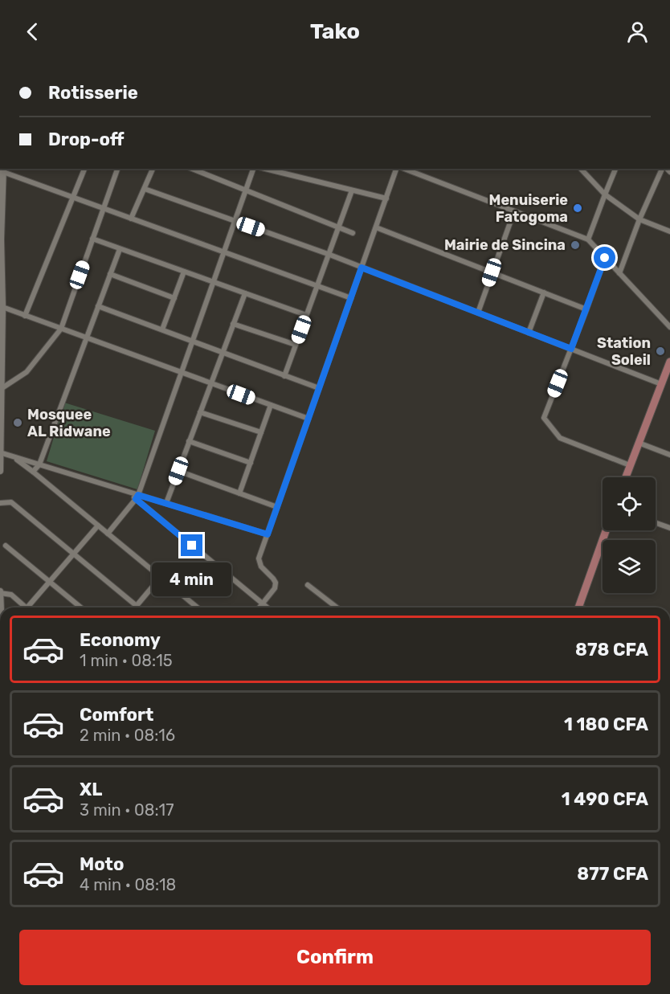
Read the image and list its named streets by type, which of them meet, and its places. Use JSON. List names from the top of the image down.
{
  "places": [
    "Menuiserie Fatogoma",
    "Mairie de Sincina",
    "Station Soleil",
    "Mosquee AL Ridwane"
  ],
  "page": {
    "header": "Tako",
    "banner": ["Rotisserie", "Drop-off"],
    "bubble": "4 min",
    "list": [
      {
        "name": "Economy",
        "note": "1 min · 08:15",
        "value": "878 CFA"
      },
      {
        "name": "Comfort",
        "note": "2 min · 08:16",
        "value": "1 180 CFA"
      },
      {
        "name": "XL",
        "note": "3 min · 08:17",
        "value": "1 490 CFA"
      },
      {
        "name": "Moto",
        "note": "4 min · 08:18",
        "value": "877 CFA"
      }
    ],
    "buttons": "Confirm"
  }
}
